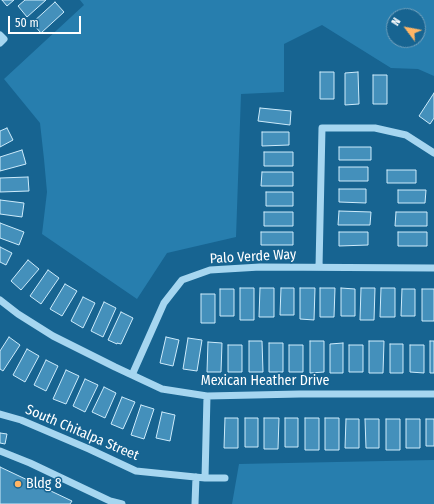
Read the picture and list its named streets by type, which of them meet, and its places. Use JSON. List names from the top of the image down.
{
  "streets": {
    "street": ["Palo Verde Way", "Mexican Heather Drive", "South Chitalpa Street"]
  },
  "crossings": [
    ["Palo Verde Way", "Mexican Heather Drive"]
  ],
  "places": ["Bldg 8"],
  "scale_bar": "50 m",
  "north": "top left"
}
